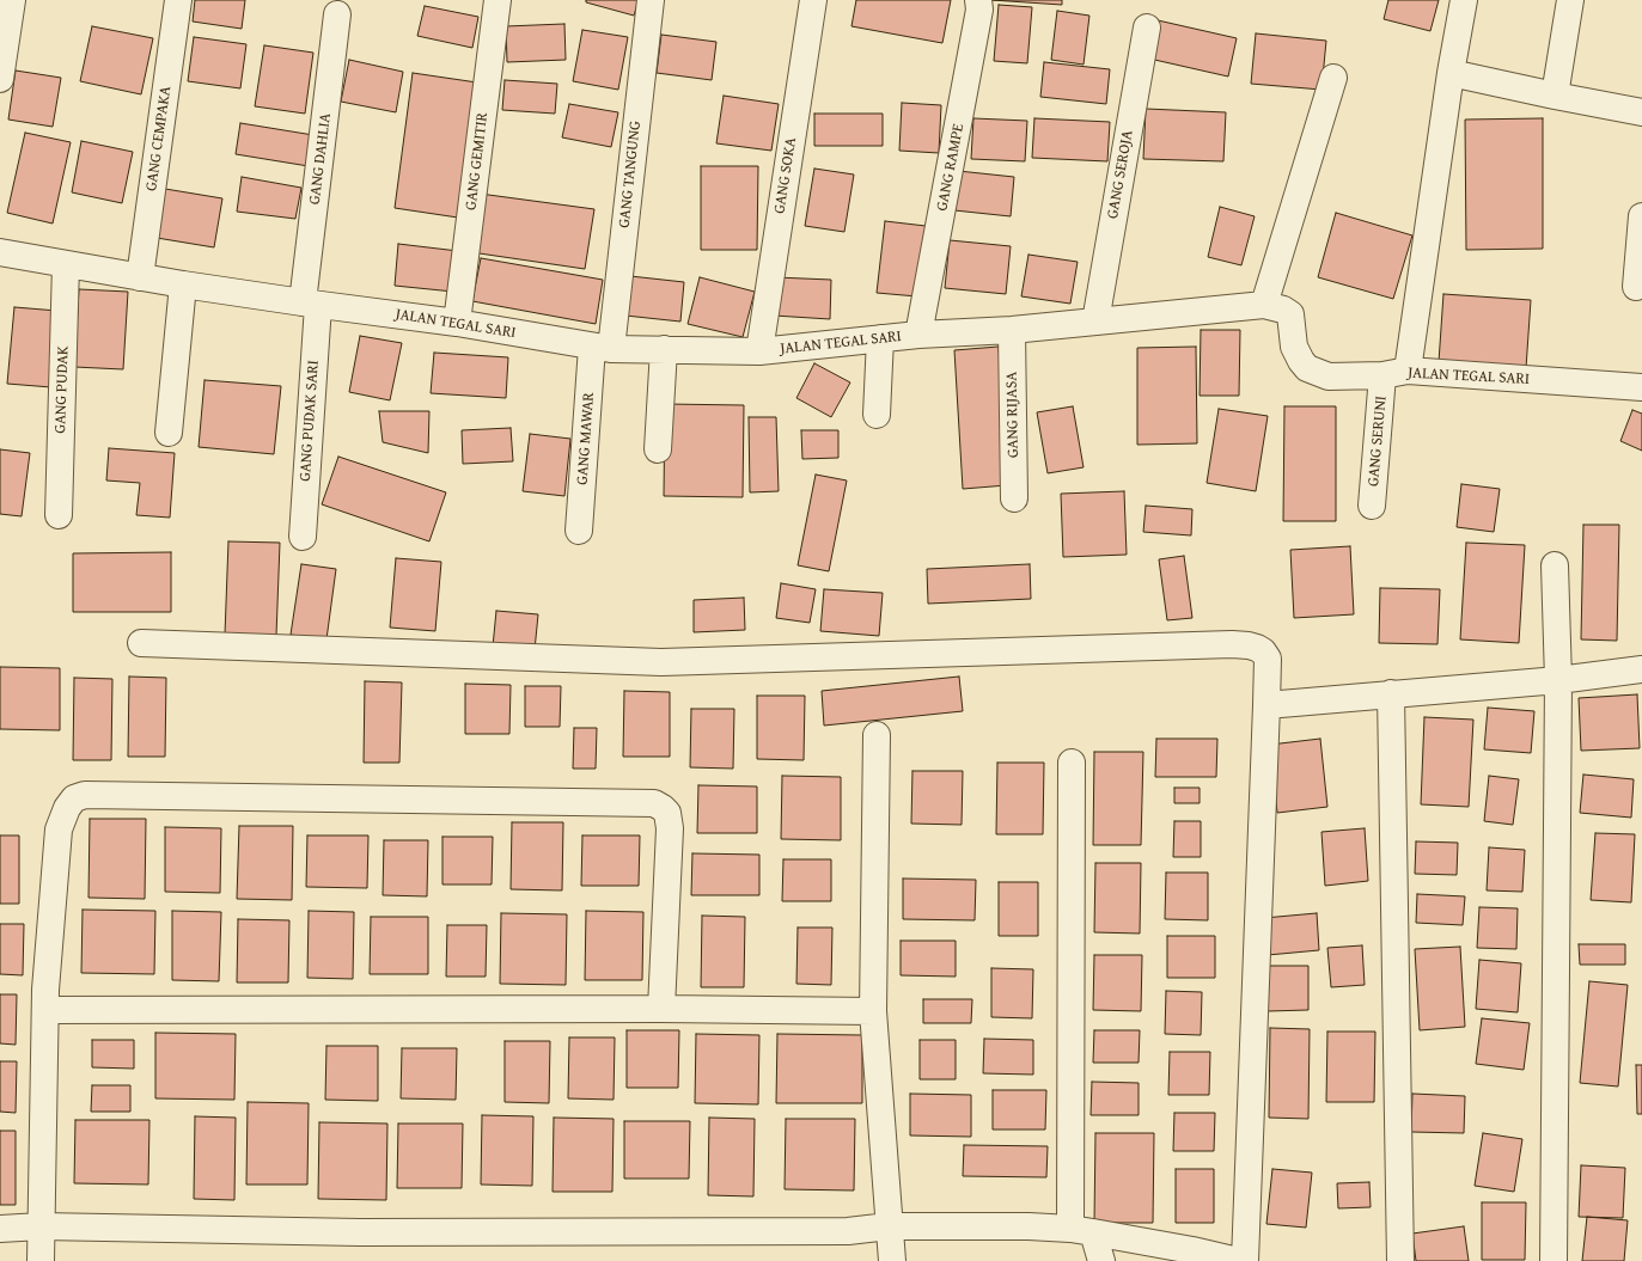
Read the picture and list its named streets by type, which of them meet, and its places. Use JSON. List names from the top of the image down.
{
  "streets": {
    "street": [
      "GANG CEMPAKA",
      "GANG DAHLIA",
      "GANG GEMITIR",
      "GANG RAMPE",
      "GANG TANGUNG",
      "GANG SEROJA",
      "GANG SOKA",
      "JALAN TEGAL SARI",
      "GANG PUDAK",
      "GANG RIJASA",
      "GANG PUDAK SARI",
      "GANG MAWAR",
      "GANG SERUNI"
    ]
  },
  "crossings": [
    ["GANG CEMPAKA", "JALAN TEGAL SARI"],
    ["GANG DAHLIA", "JALAN TEGAL SARI"],
    ["GANG DAHLIA", "GANG PUDAK SARI"],
    ["GANG GEMITIR", "JALAN TEGAL SARI"],
    ["GANG RAMPE", "JALAN TEGAL SARI"],
    ["GANG TANGUNG", "JALAN TEGAL SARI"],
    ["GANG TANGUNG", "GANG MAWAR"],
    ["GANG SEROJA", "JALAN TEGAL SARI"],
    ["GANG SOKA", "JALAN TEGAL SARI"],
    ["JALAN TEGAL SARI", "GANG PUDAK"],
    ["JALAN TEGAL SARI", "GANG RIJASA"],
    ["JALAN TEGAL SARI", "GANG PUDAK SARI"],
    ["JALAN TEGAL SARI", "GANG MAWAR"],
    ["JALAN TEGAL SARI", "GANG SERUNI"]
  ]
}
